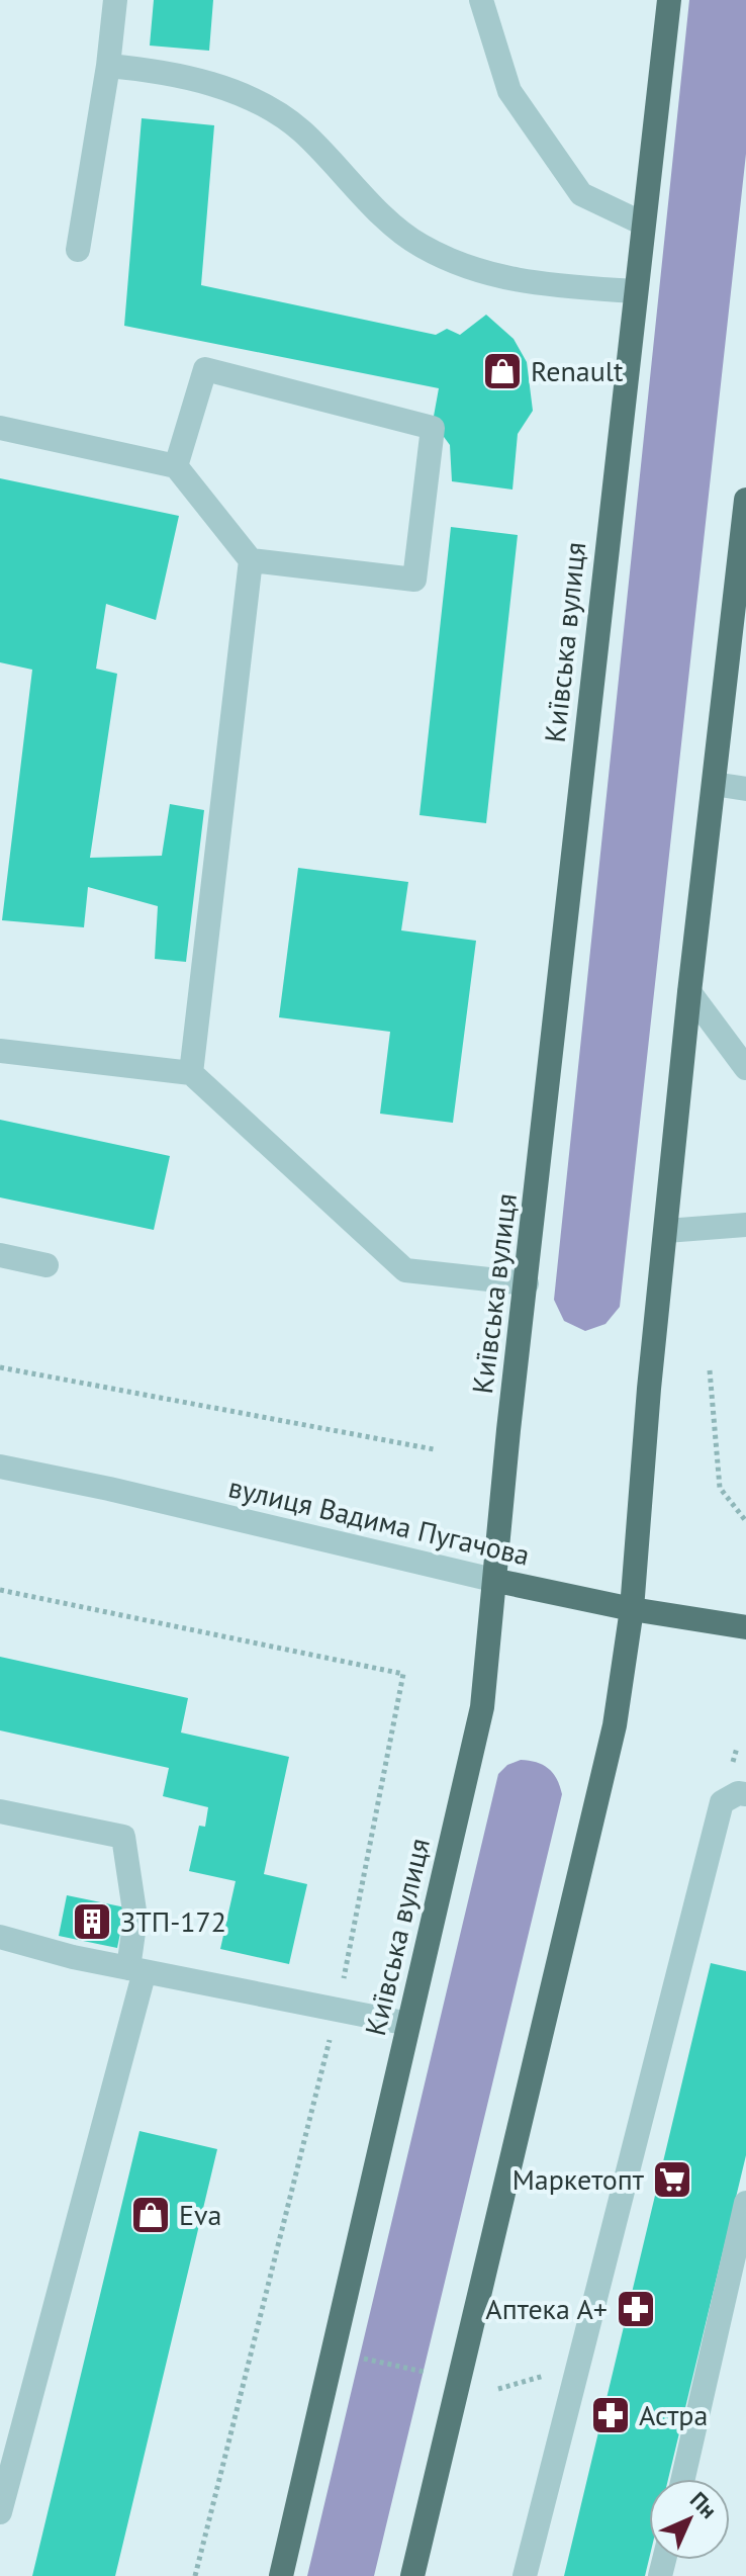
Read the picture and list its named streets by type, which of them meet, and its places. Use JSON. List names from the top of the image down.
{
  "streets": {
    "main road": ["Київська вулиця", "вулиця Вадима Пугачова"]
  },
  "crossings": [
    ["Київська вулиця", "вулиця Вадима Пугачова"]
  ],
  "places": {
    "shop": ["Renault", "Eva"],
    "building": ["ЗТП-172"],
    "supermarket": ["Маркетопт"],
    "pharmacy": ["Аптека А+", "Астра"]
  },
  "north": "top right"
}
